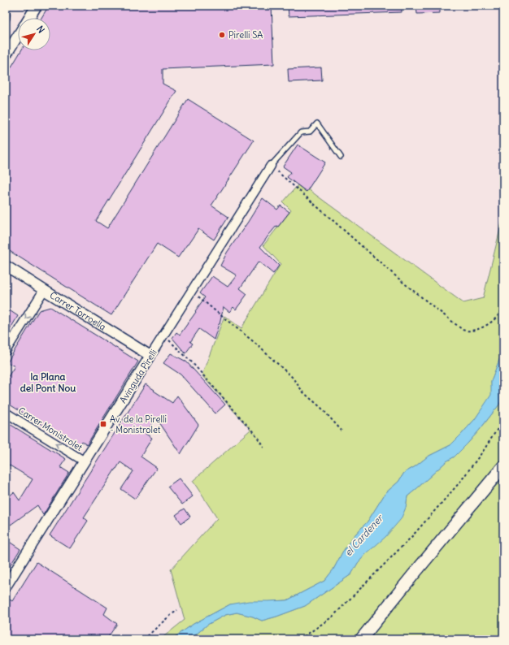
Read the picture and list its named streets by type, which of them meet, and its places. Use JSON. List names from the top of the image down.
{
  "streets": {
    "street": ["Carrer Torroella", "Avinguda Pirelli", "Carrer Monistrolet"]
  },
  "crossings": [
    ["Carrer Torroella", "Avinguda Pirelli"],
    ["Avinguda Pirelli", "Carrer Monistrolet"]
  ],
  "one_way": ["Carrer Monistrolet"],
  "districts": ["la Plana del Pont Nou"],
  "water": ["el Cardener"],
  "places": {
    "other": ["Pirelli SA"],
    "transit": ["Av. de la Pirelli - Monistrolet"]
  },
  "north": "top right"
}
